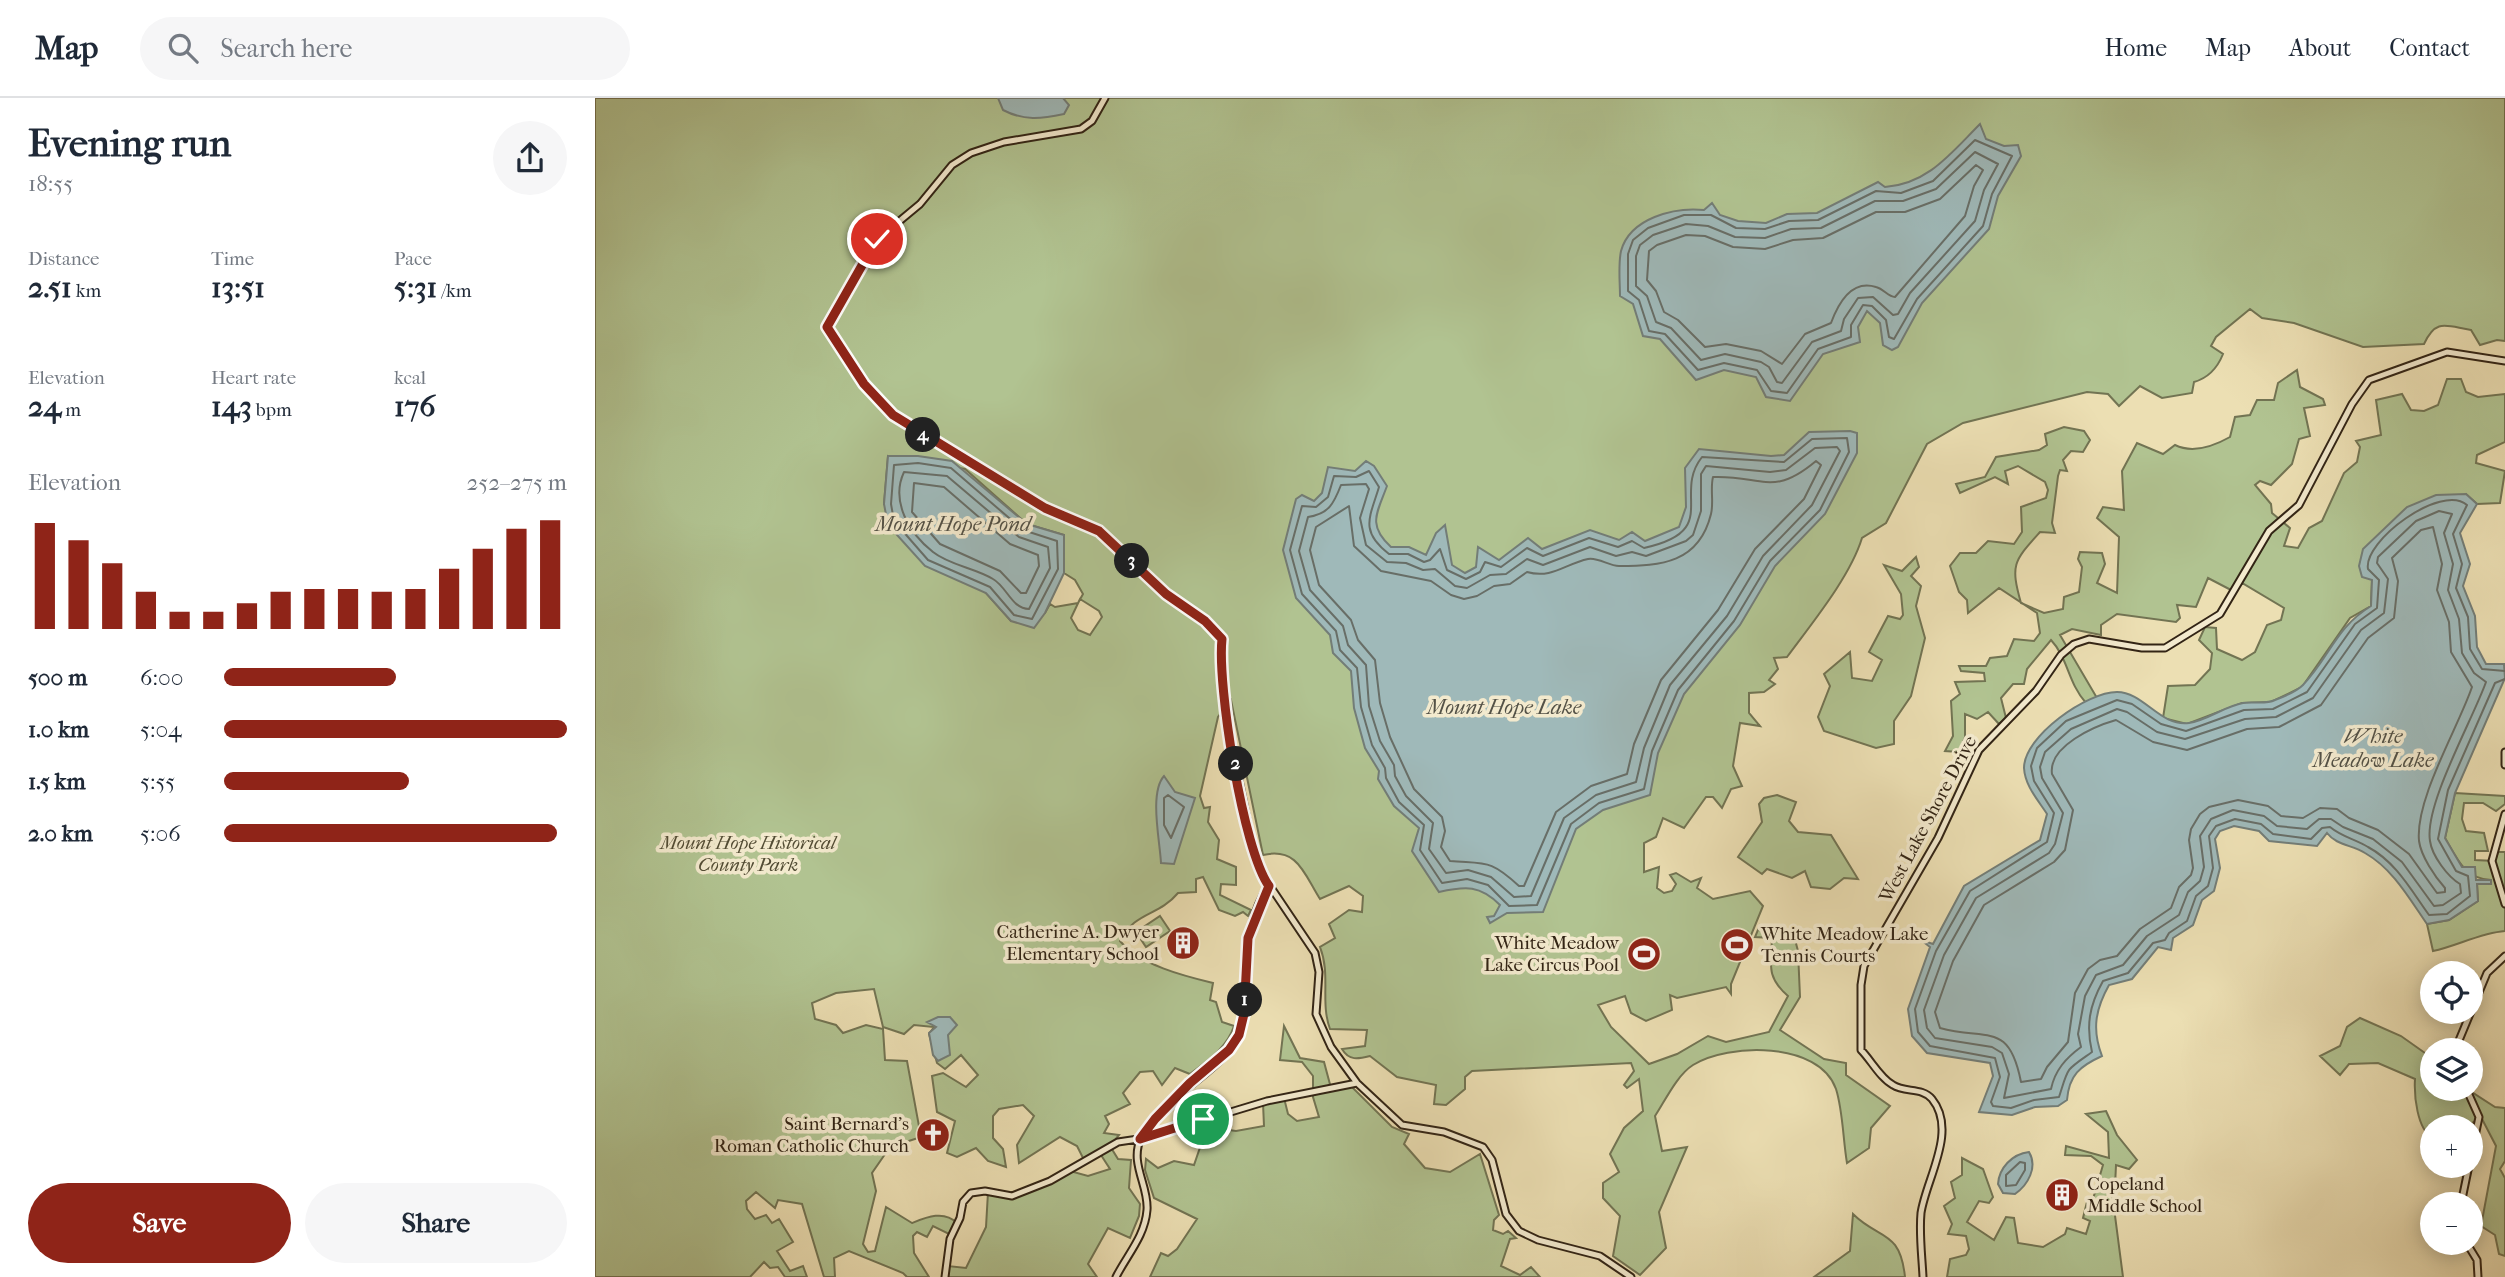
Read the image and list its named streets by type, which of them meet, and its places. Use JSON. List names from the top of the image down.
{
  "streets": {
    "street": ["West Lake Shore Drive"]
  },
  "water": ["Mount Hope Pond", "Mount Hope Lake", "White Meadow Lake"],
  "parks": ["Mount Hope Historical County Park"],
  "places": {
    "building": ["Catherine A. Dwyer Elementary School", "Copeland Middle School"],
    "sports": ["White Meadow Lake Tennis Courts", "White Meadow Lake Circus Pool"],
    "church": ["Saint Bernard's Roman Catholic Church"]
  },
  "page": {
    "header": "Map",
    "search": "Search here",
    "nav": [
      "Home",
      "Map",
      "About",
      "Contact"
    ],
    "heading": ["Evening run", "18:55"],
    "stats": [
      ["Distance", "2.51 km"],
      ["Time", "13:51"],
      ["Pace", "5:31 /km"],
      ["Elevation", "24 m"],
      ["Heart rate", "143 bpm"],
      ["kcal", "176"]
    ],
    "pins": [
      "4",
      "3",
      "2",
      "1"
    ],
    "chart": ["Elevation", "252–275 m"],
    "list": [
      {
        "name": "500 m",
        "note": "6:00"
      },
      {
        "name": "1.0 km",
        "note": "5:04"
      },
      {
        "name": "1.5 km",
        "note": "5:55"
      },
      {
        "name": "2.0 km",
        "note": "5:06"
      }
    ],
    "map_buttons": ["+", "−"],
    "buttons": ["Save", "Share"]
  }
}
